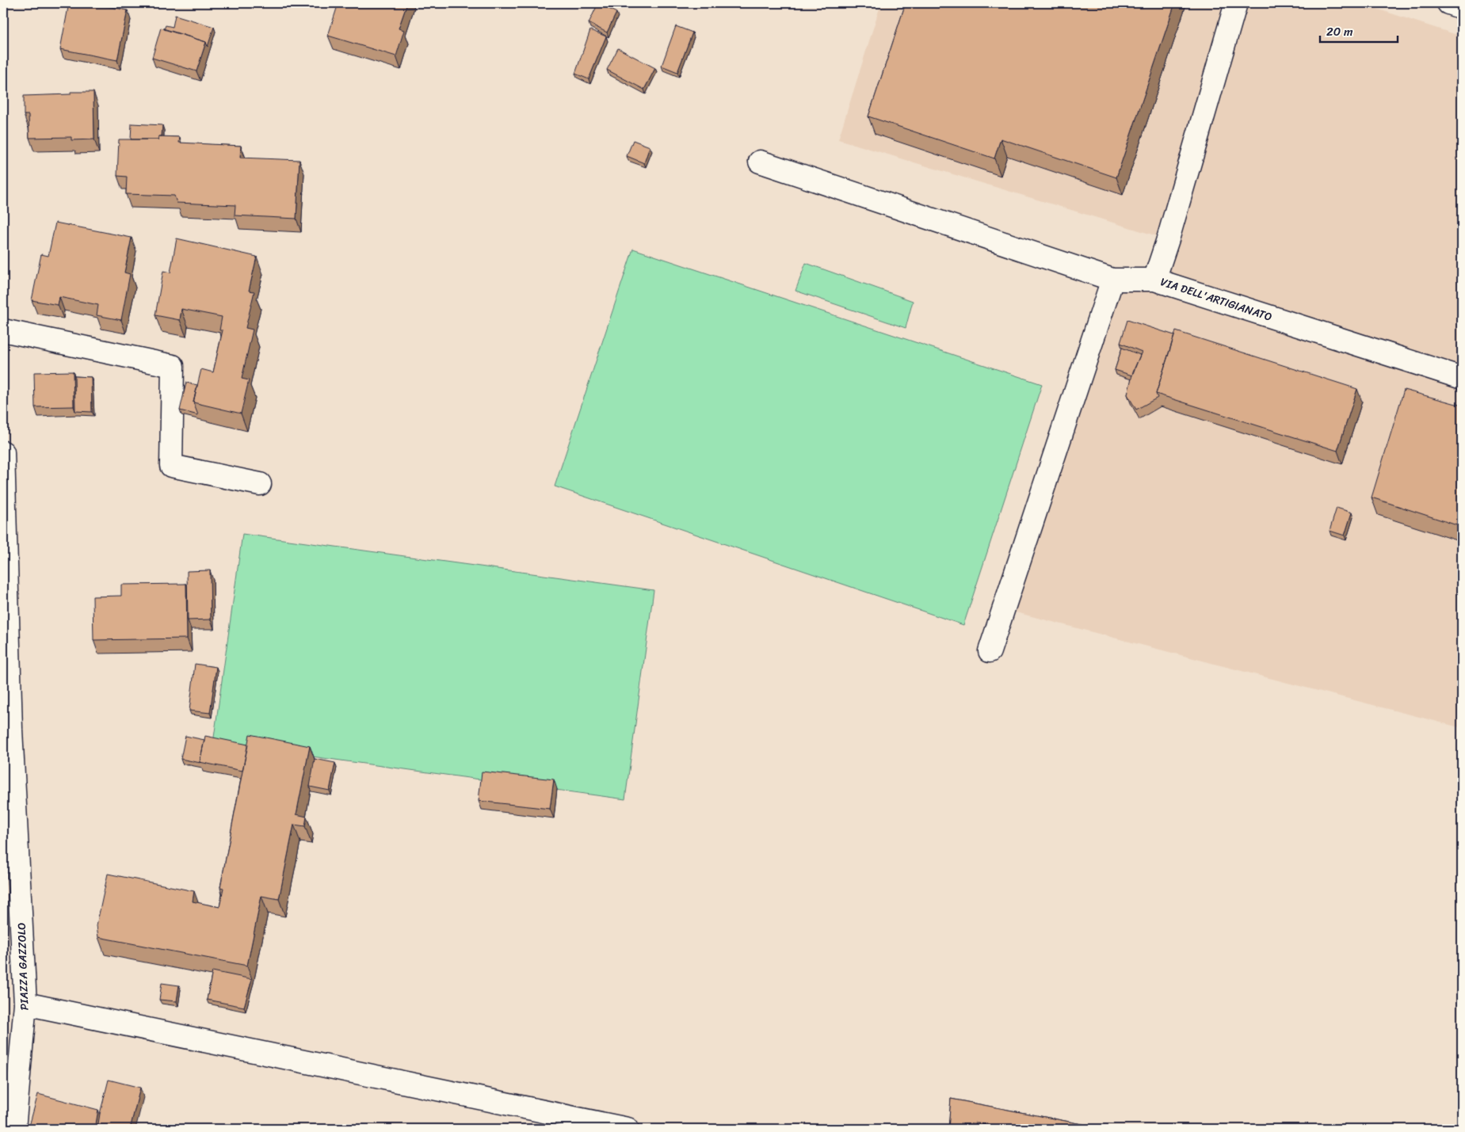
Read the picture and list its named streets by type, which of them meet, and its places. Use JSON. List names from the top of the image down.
{
  "streets": {
    "street": ["VIA DELL'ARTIGIANATO", "PIAZZA GAZZOLO"]
  },
  "scale_bar": "20 m"
}
